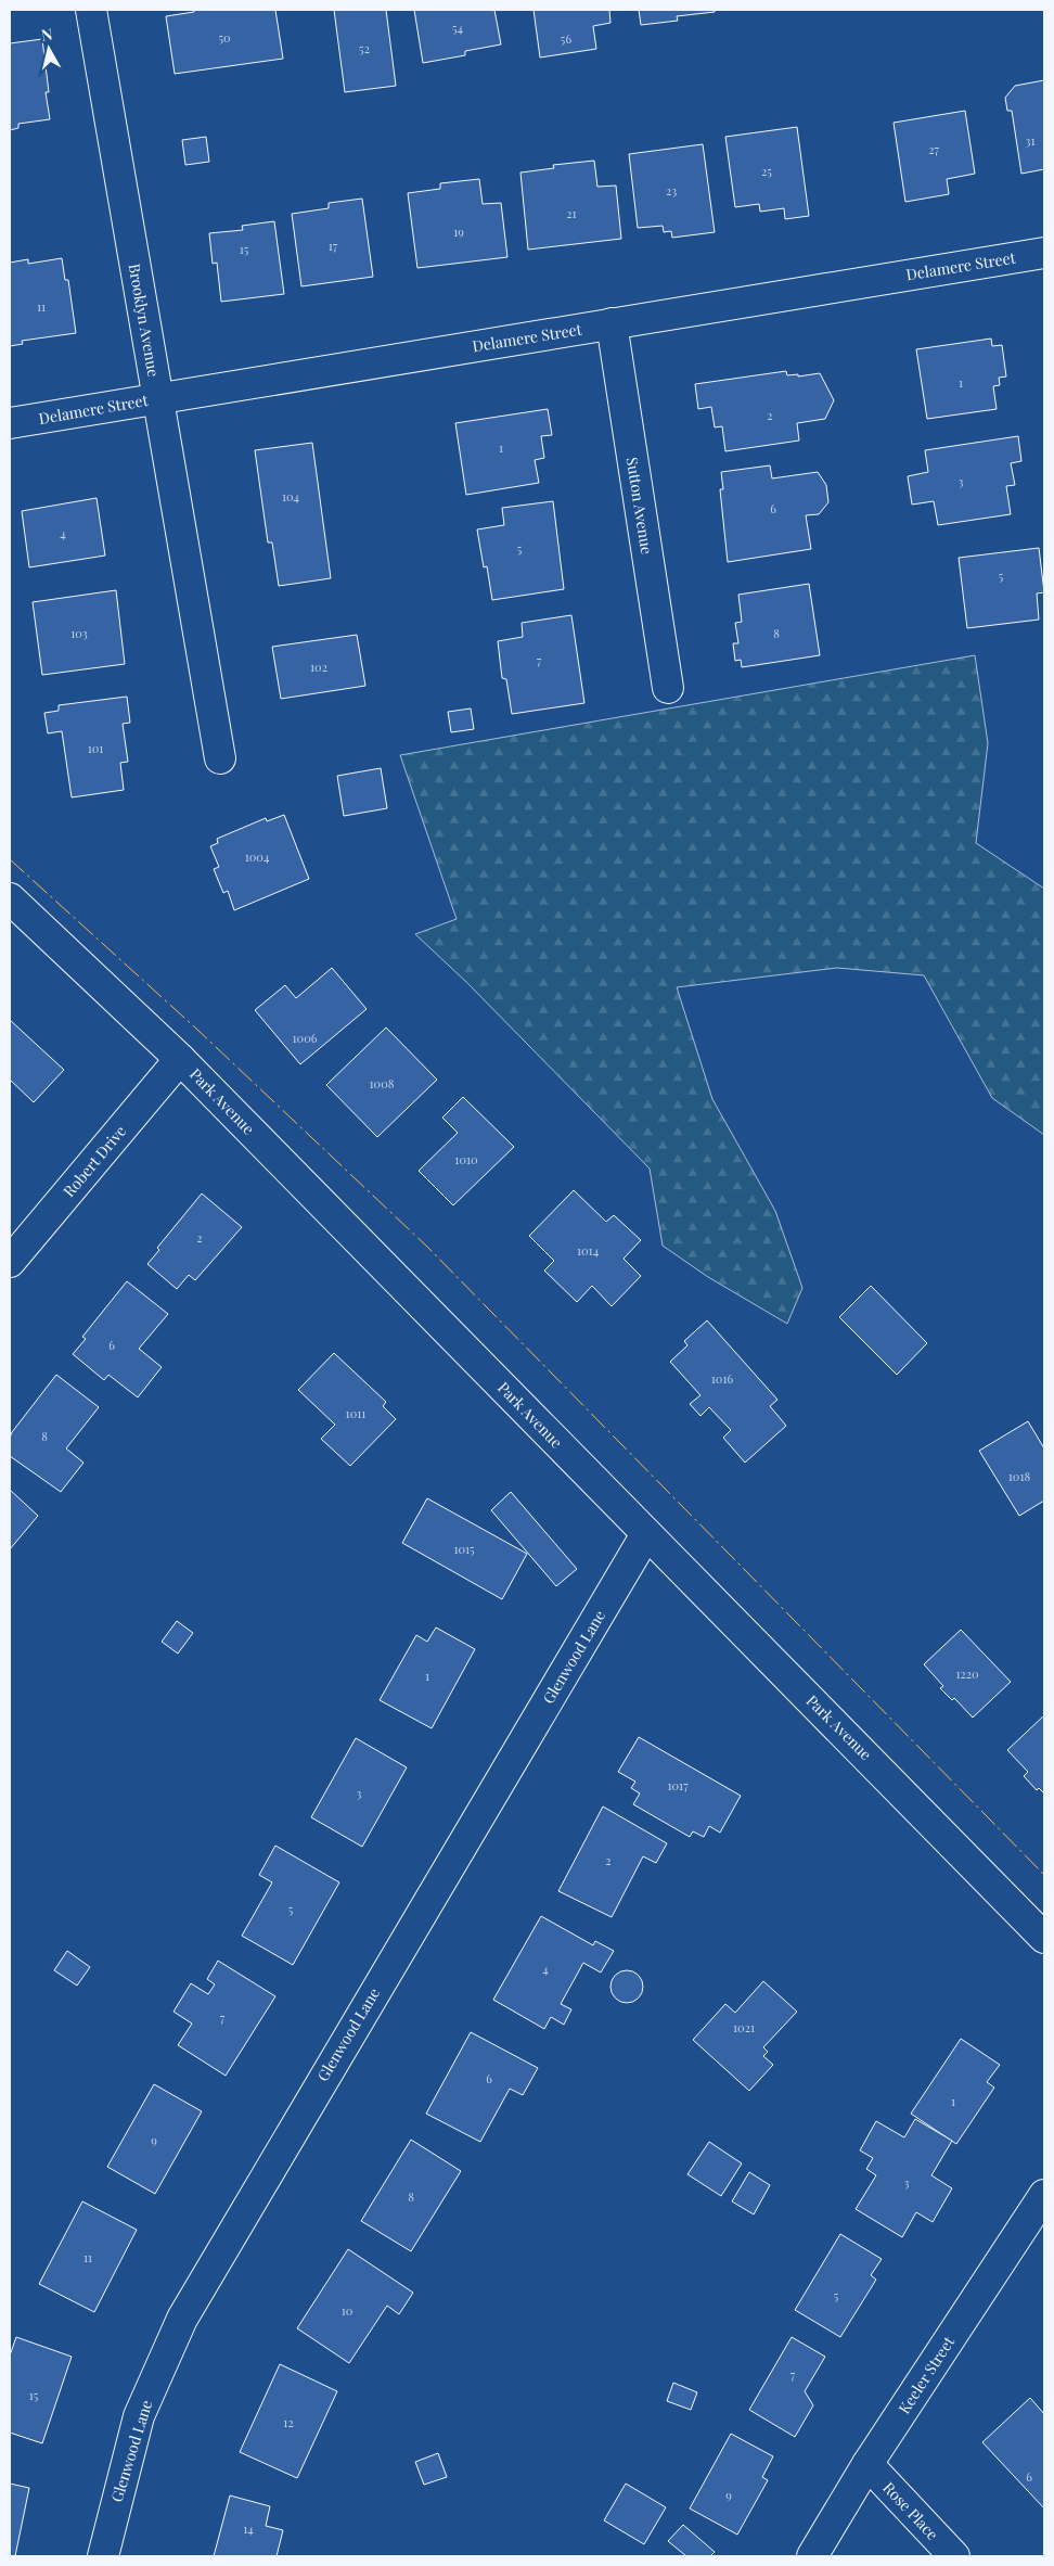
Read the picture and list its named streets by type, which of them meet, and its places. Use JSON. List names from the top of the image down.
{
  "streets": {
    "street": [
      "Delamere Street",
      "Brooklyn Avenue",
      "Sutton Avenue",
      "Park Avenue",
      "Robert Drive",
      "Glenwood Lane",
      "Keeler Street",
      "Rose Place"
    ]
  },
  "crossings": [
    ["Delamere Street", "Brooklyn Avenue"],
    ["Delamere Street", "Sutton Avenue"],
    ["Park Avenue", "Robert Drive"],
    ["Park Avenue", "Glenwood Lane"],
    ["Keeler Street", "Rose Place"]
  ],
  "house_numbers": [
    "54",
    "50",
    "56",
    "52",
    "31",
    "27",
    "25",
    "23",
    "21",
    "19",
    "17",
    "15",
    "11",
    "1",
    "2",
    "1",
    "3",
    "104",
    "6",
    "4",
    "5",
    "5",
    "103",
    "8",
    "7",
    "102",
    "101",
    "1004",
    "1006",
    "1008",
    "1010",
    "2",
    "1014",
    "6",
    "1016",
    "1011",
    "8",
    "1018",
    "1015",
    "1220",
    "1",
    "1017",
    "3",
    "2",
    "5",
    "4",
    "7",
    "1021",
    "6",
    "1",
    "9",
    "3",
    "8",
    "11",
    "5",
    "10",
    "7",
    "15",
    "12",
    "6",
    "9",
    "14"
  ],
  "north": "top"
}
